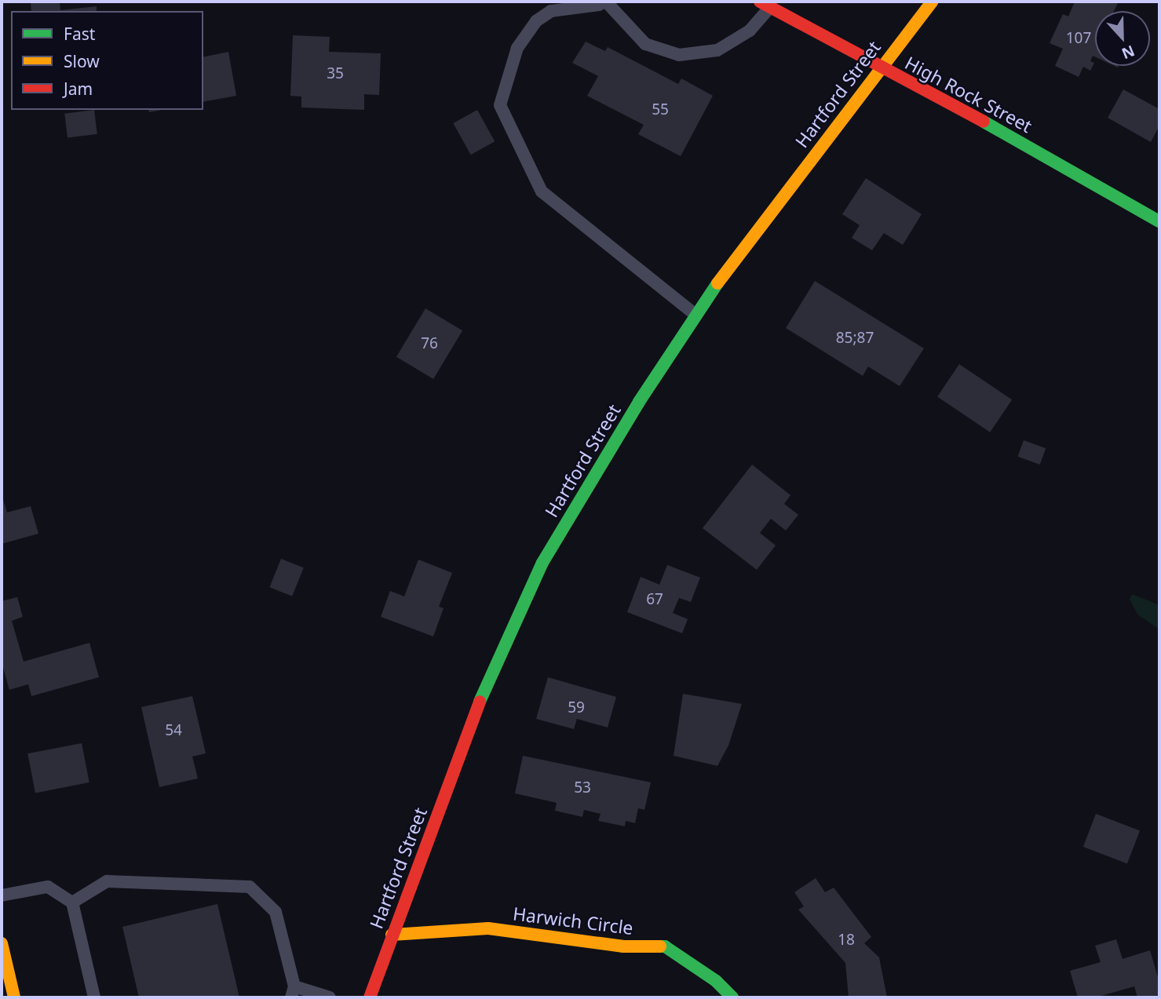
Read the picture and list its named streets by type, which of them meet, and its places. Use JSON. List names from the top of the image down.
{
  "streets": {
    "street": ["Hartford Street", "High Rock Street", "Harwich Circle"]
  },
  "crossings": [
    ["Hartford Street", "High Rock Street"],
    ["Hartford Street", "Harwich Circle"]
  ],
  "house_numbers": [
    "107",
    "35",
    "55",
    "85;87",
    "76",
    "67",
    "59",
    "54",
    "53",
    "18"
  ],
  "legend": ["Fast", "Slow", "Jam"],
  "north": "bottom"
}
